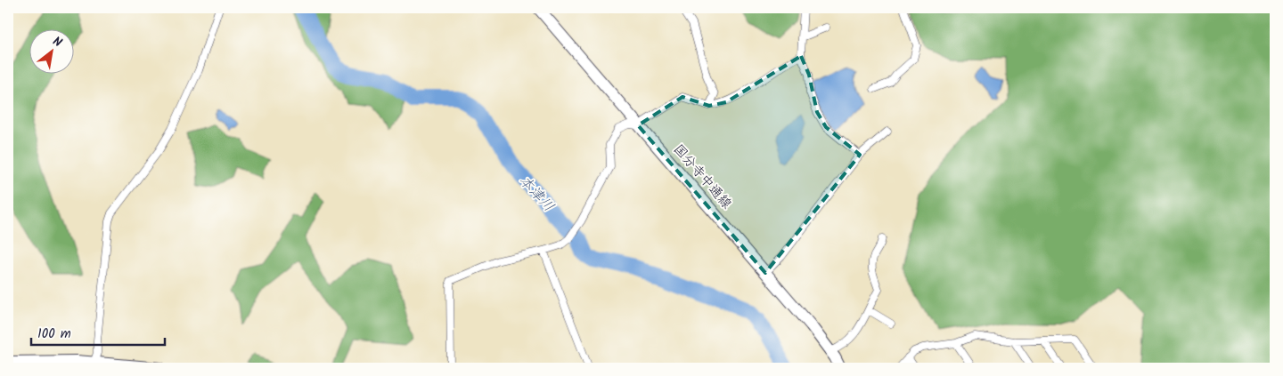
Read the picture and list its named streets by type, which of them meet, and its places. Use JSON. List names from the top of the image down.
{
  "streets": {
    "main road": ["国分寺中通線"]
  },
  "water": ["本津川"],
  "scale_bar": "100 m",
  "north": "top right"
}
